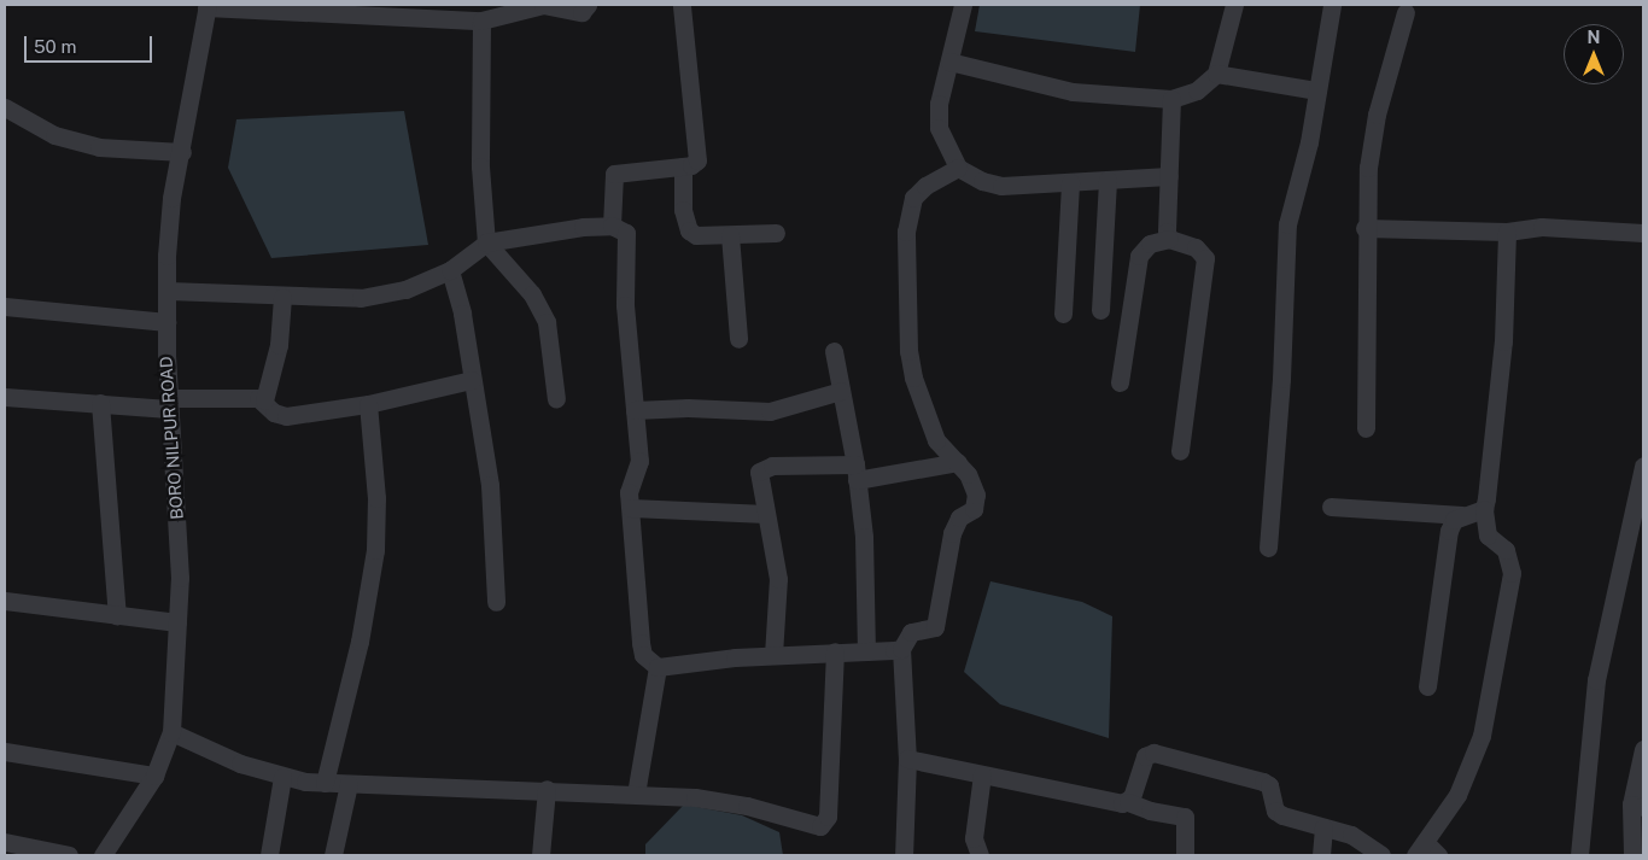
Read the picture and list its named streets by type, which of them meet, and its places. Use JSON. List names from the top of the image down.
{
  "streets": {
    "street": ["BORO NILPUR ROAD"]
  },
  "scale_bar": "50 m",
  "north": "top"
}
